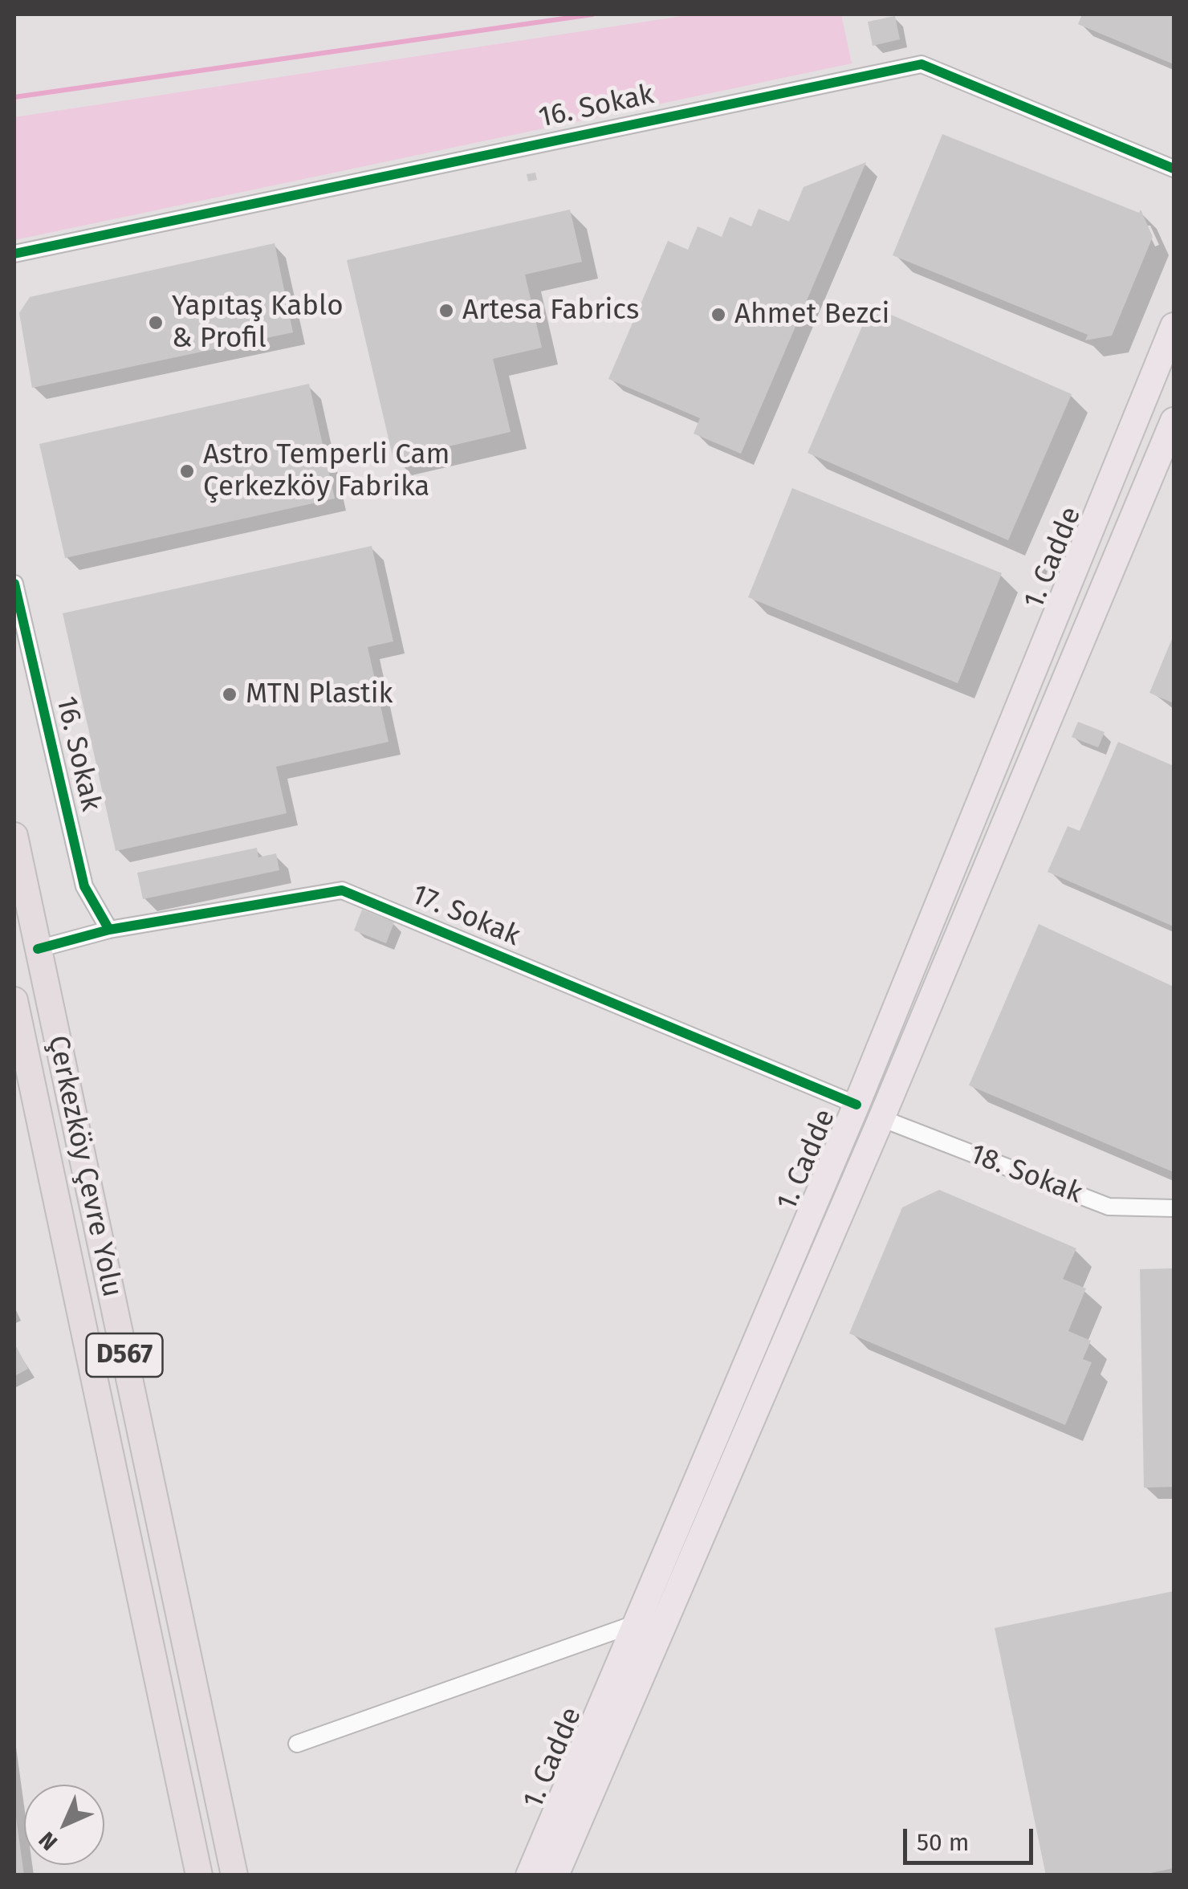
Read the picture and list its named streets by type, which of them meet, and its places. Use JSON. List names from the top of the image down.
{
  "streets": {
    "highway": ["Çerkezköy Çevre Yolu", "D567"],
    "main road": ["1. Cadde"],
    "street": ["16. Sokak", "17. Sokak", "18. Sokak"]
  },
  "crossings": [
    ["16. Sokak", "17. Sokak"],
    ["1. Cadde", "17. Sokak"],
    ["1. Cadde", "18. Sokak"],
    ["17. Sokak", "Çerkezköy Çevre Yolu"]
  ],
  "places": [
    "Artesa Fabrics",
    "Ahmet Bezci",
    "Yapıtaş Kablo & Profil",
    "Astro Temperli Cam Çerkezköy Fabrika",
    "MTN Plastik"
  ],
  "scale_bar": "50 m",
  "north": "bottom left"
}
